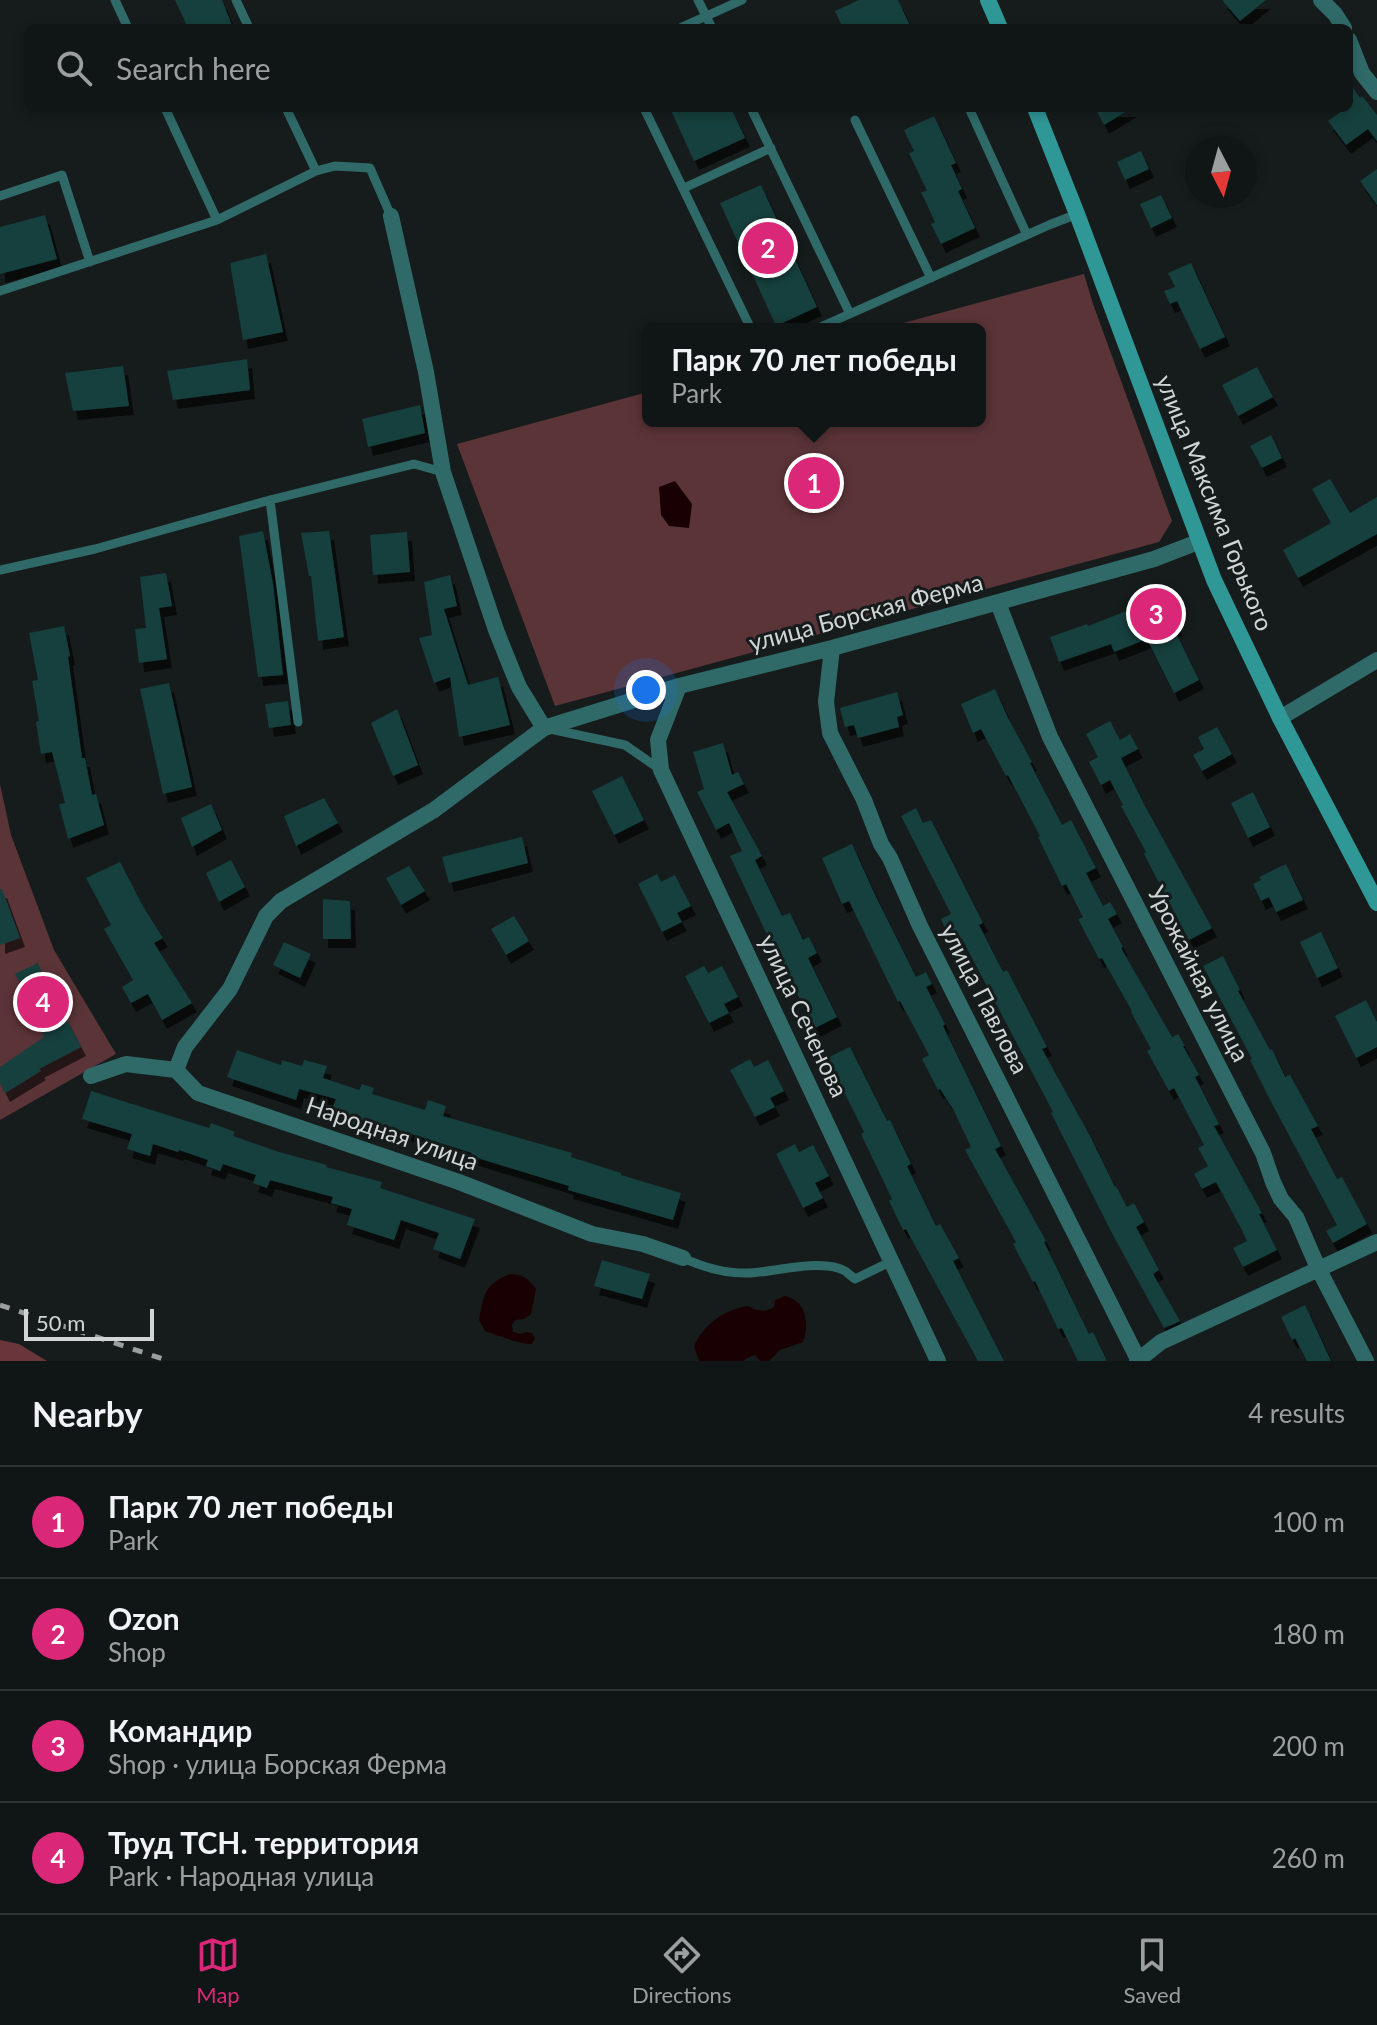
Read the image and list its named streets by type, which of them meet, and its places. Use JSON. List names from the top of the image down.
{
  "streets": {
    "street": [
      "улица Максима Горького",
      "улица Борская Ферма",
      "Урожайная улица",
      "улица Павлова",
      "улица Сеченова",
      "Народная улица"
    ]
  },
  "crossings": [
    ["улица Максима Горького", "улица Борская Ферма"],
    ["улица Борская Ферма", "Урожайная улица"],
    ["улица Борская Ферма", "улица Павлова"],
    ["улица Борская Ферма", "улица Сеченова"],
    ["улица Борская Ферма", "Народная улица"]
  ],
  "scale_bar": "50 m",
  "north": "bottom",
  "page": {
    "search": "Search here",
    "pins": [
      "2",
      "1",
      "3",
      "4"
    ],
    "popup": ["Парк 70 лет победы", "Park"],
    "scale": "50 m",
    "heading": ["Nearby", "4 results"],
    "list": [
      {
        "mark": "1",
        "name": "Парк 70 лет победы",
        "note": "Park",
        "value": "100 m"
      },
      {
        "mark": "2",
        "name": "Ozon",
        "note": "Shop",
        "value": "180 m"
      },
      {
        "mark": "3",
        "name": "Командир",
        "note": "Shop · улица Борская Ферма",
        "value": "200 m"
      },
      {
        "mark": "4",
        "name": "Труд ТСН. территория",
        "note": "Park · Народная улица",
        "value": "260 m"
      }
    ],
    "nav": ["Map", "Directions", "Saved"]
  }
}
